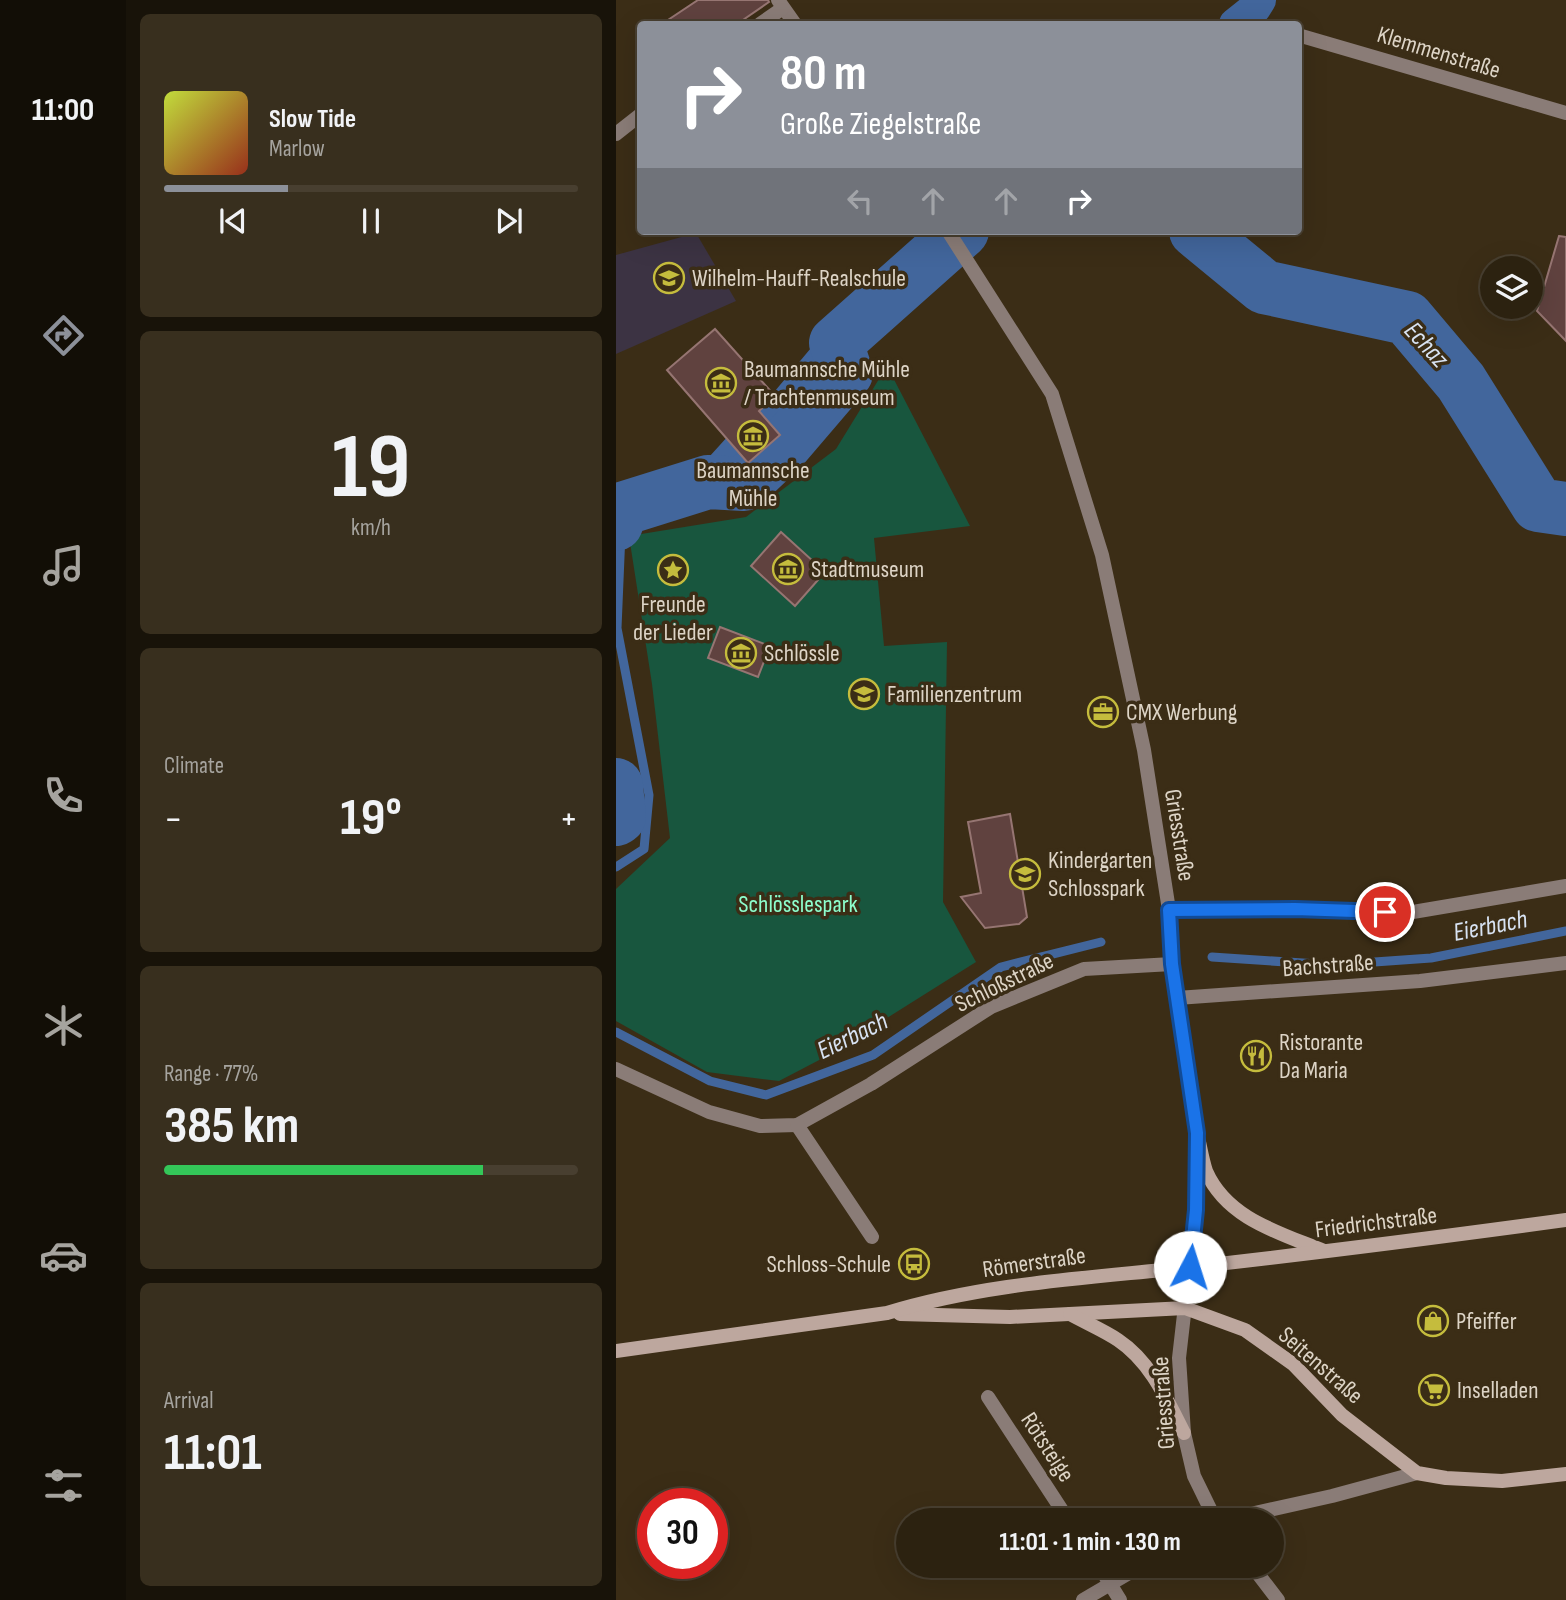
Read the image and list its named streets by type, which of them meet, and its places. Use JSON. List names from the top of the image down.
{
  "streets": {
    "main road": ["Friedrichstraße", "Römerstraße", "Seitenstraße"],
    "street": [
      "Klemmenstraße",
      "Griesstraße",
      "Bachstraße",
      "Schloßstraße",
      "Rötsteige"
    ]
  },
  "crossings": [
    ["Griesstraße", "Bachstraße"],
    ["Griesstraße", "Schloßstraße"],
    ["Griesstraße", "Friedrichstraße"],
    ["Griesstraße", "Römerstraße"],
    ["Griesstraße", "Seitenstraße"],
    ["Friedrichstraße", "Römerstraße"],
    ["Römerstraße", "Seitenstraße"]
  ],
  "water": ["Echaz", "Eierbach"],
  "parks": ["Schlösslespark"],
  "places": {
    "school or university": ["Wilhelm-Hauff-Realschule", "Familienzentrum", "Kindergarten Schlosspark"],
    "museum": [
      "Baumannsche Mühle / Trachtenmuseum",
      "Baumannsche Mühle",
      "Stadtmuseum",
      "Schlössle"
    ],
    "place": ["Freunde der Lieder"],
    "office": ["CMX Werbung"],
    "restaurant": ["Ristorante Da Maria"],
    "bus stop": ["Schloss-Schule"],
    "shop": ["Pfeiffer"],
    "supermarket": ["Inselladen"]
  },
  "page": {
    "tabs": "11:00",
    "turn": ["80 m", "Große Ziegelstraße"],
    "song": ["Slow Tide", "Marlow"],
    "tile": [
      ["19", "km/h"],
      "Climate",
      ["Range · 77%", "385 km"],
      ["Arrival", "11:01"]
    ],
    "heat": ["−", "19°", "+"],
    "limit": "30",
    "trip": "11:01 · 1 min · 130 m"
  }
}
